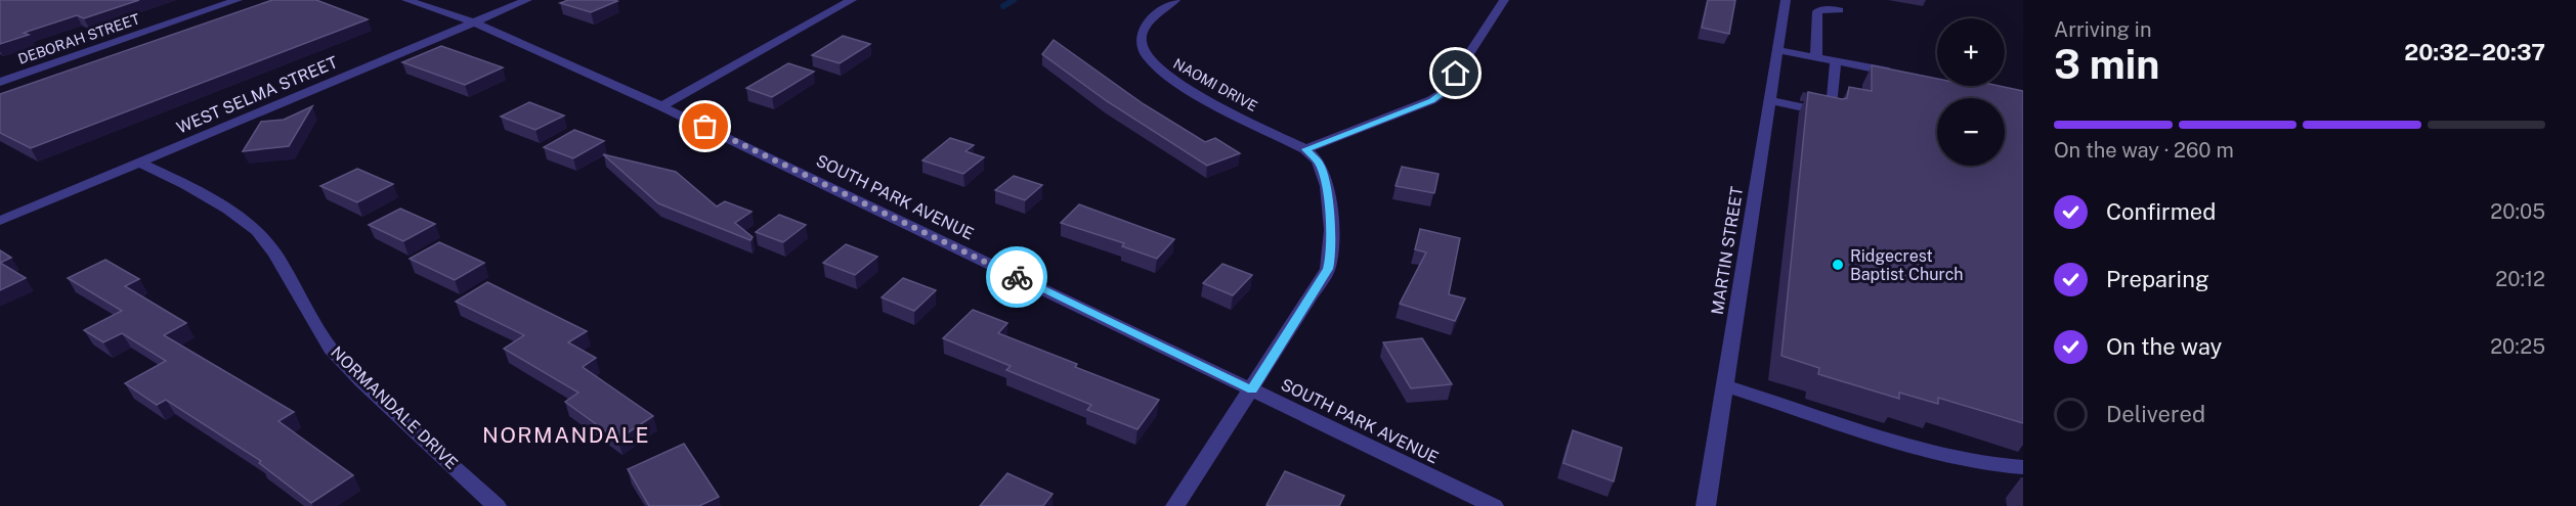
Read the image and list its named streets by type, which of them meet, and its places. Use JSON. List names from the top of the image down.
{
  "streets": {
    "street": [
      "DEBORAH STREET",
      "NAOMI DRIVE",
      "WEST SELMA STREET",
      "SOUTH PARK AVENUE",
      "MARTIN STREET",
      "NORMANDALE DRIVE"
    ]
  },
  "crossings": [
    ["WEST SELMA STREET", "SOUTH PARK AVENUE"],
    ["WEST SELMA STREET", "NORMANDALE DRIVE"]
  ],
  "districts": ["NORMANDALE"],
  "places": ["Ridgecrest Baptist Church"],
  "page": {
    "heading": ["3 min", "Arriving in", "20:32–20:37"],
    "map_buttons": ["+", "−"],
    "bar": "On the way · 260 m",
    "list": [
      ["Confirmed", "20:05"],
      ["Preparing", "20:12"],
      ["On the way", "20:25"],
      "Delivered"
    ]
  }
}
